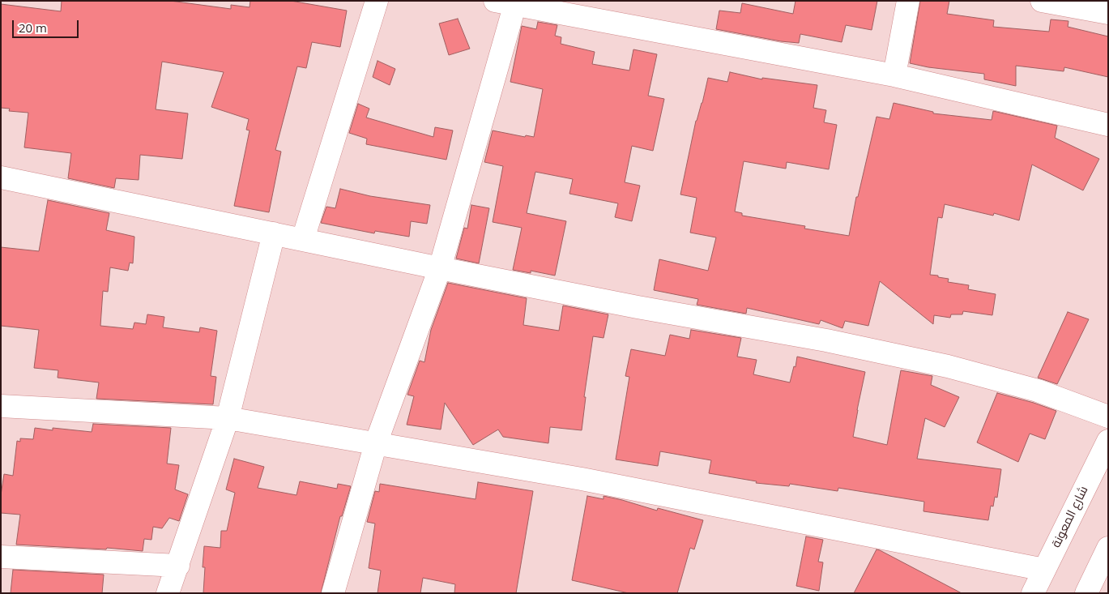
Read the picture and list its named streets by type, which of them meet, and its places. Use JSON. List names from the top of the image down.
{
  "streets": {
    "main road": ["شارع المعونة"]
  },
  "scale_bar": "20 m"
}
